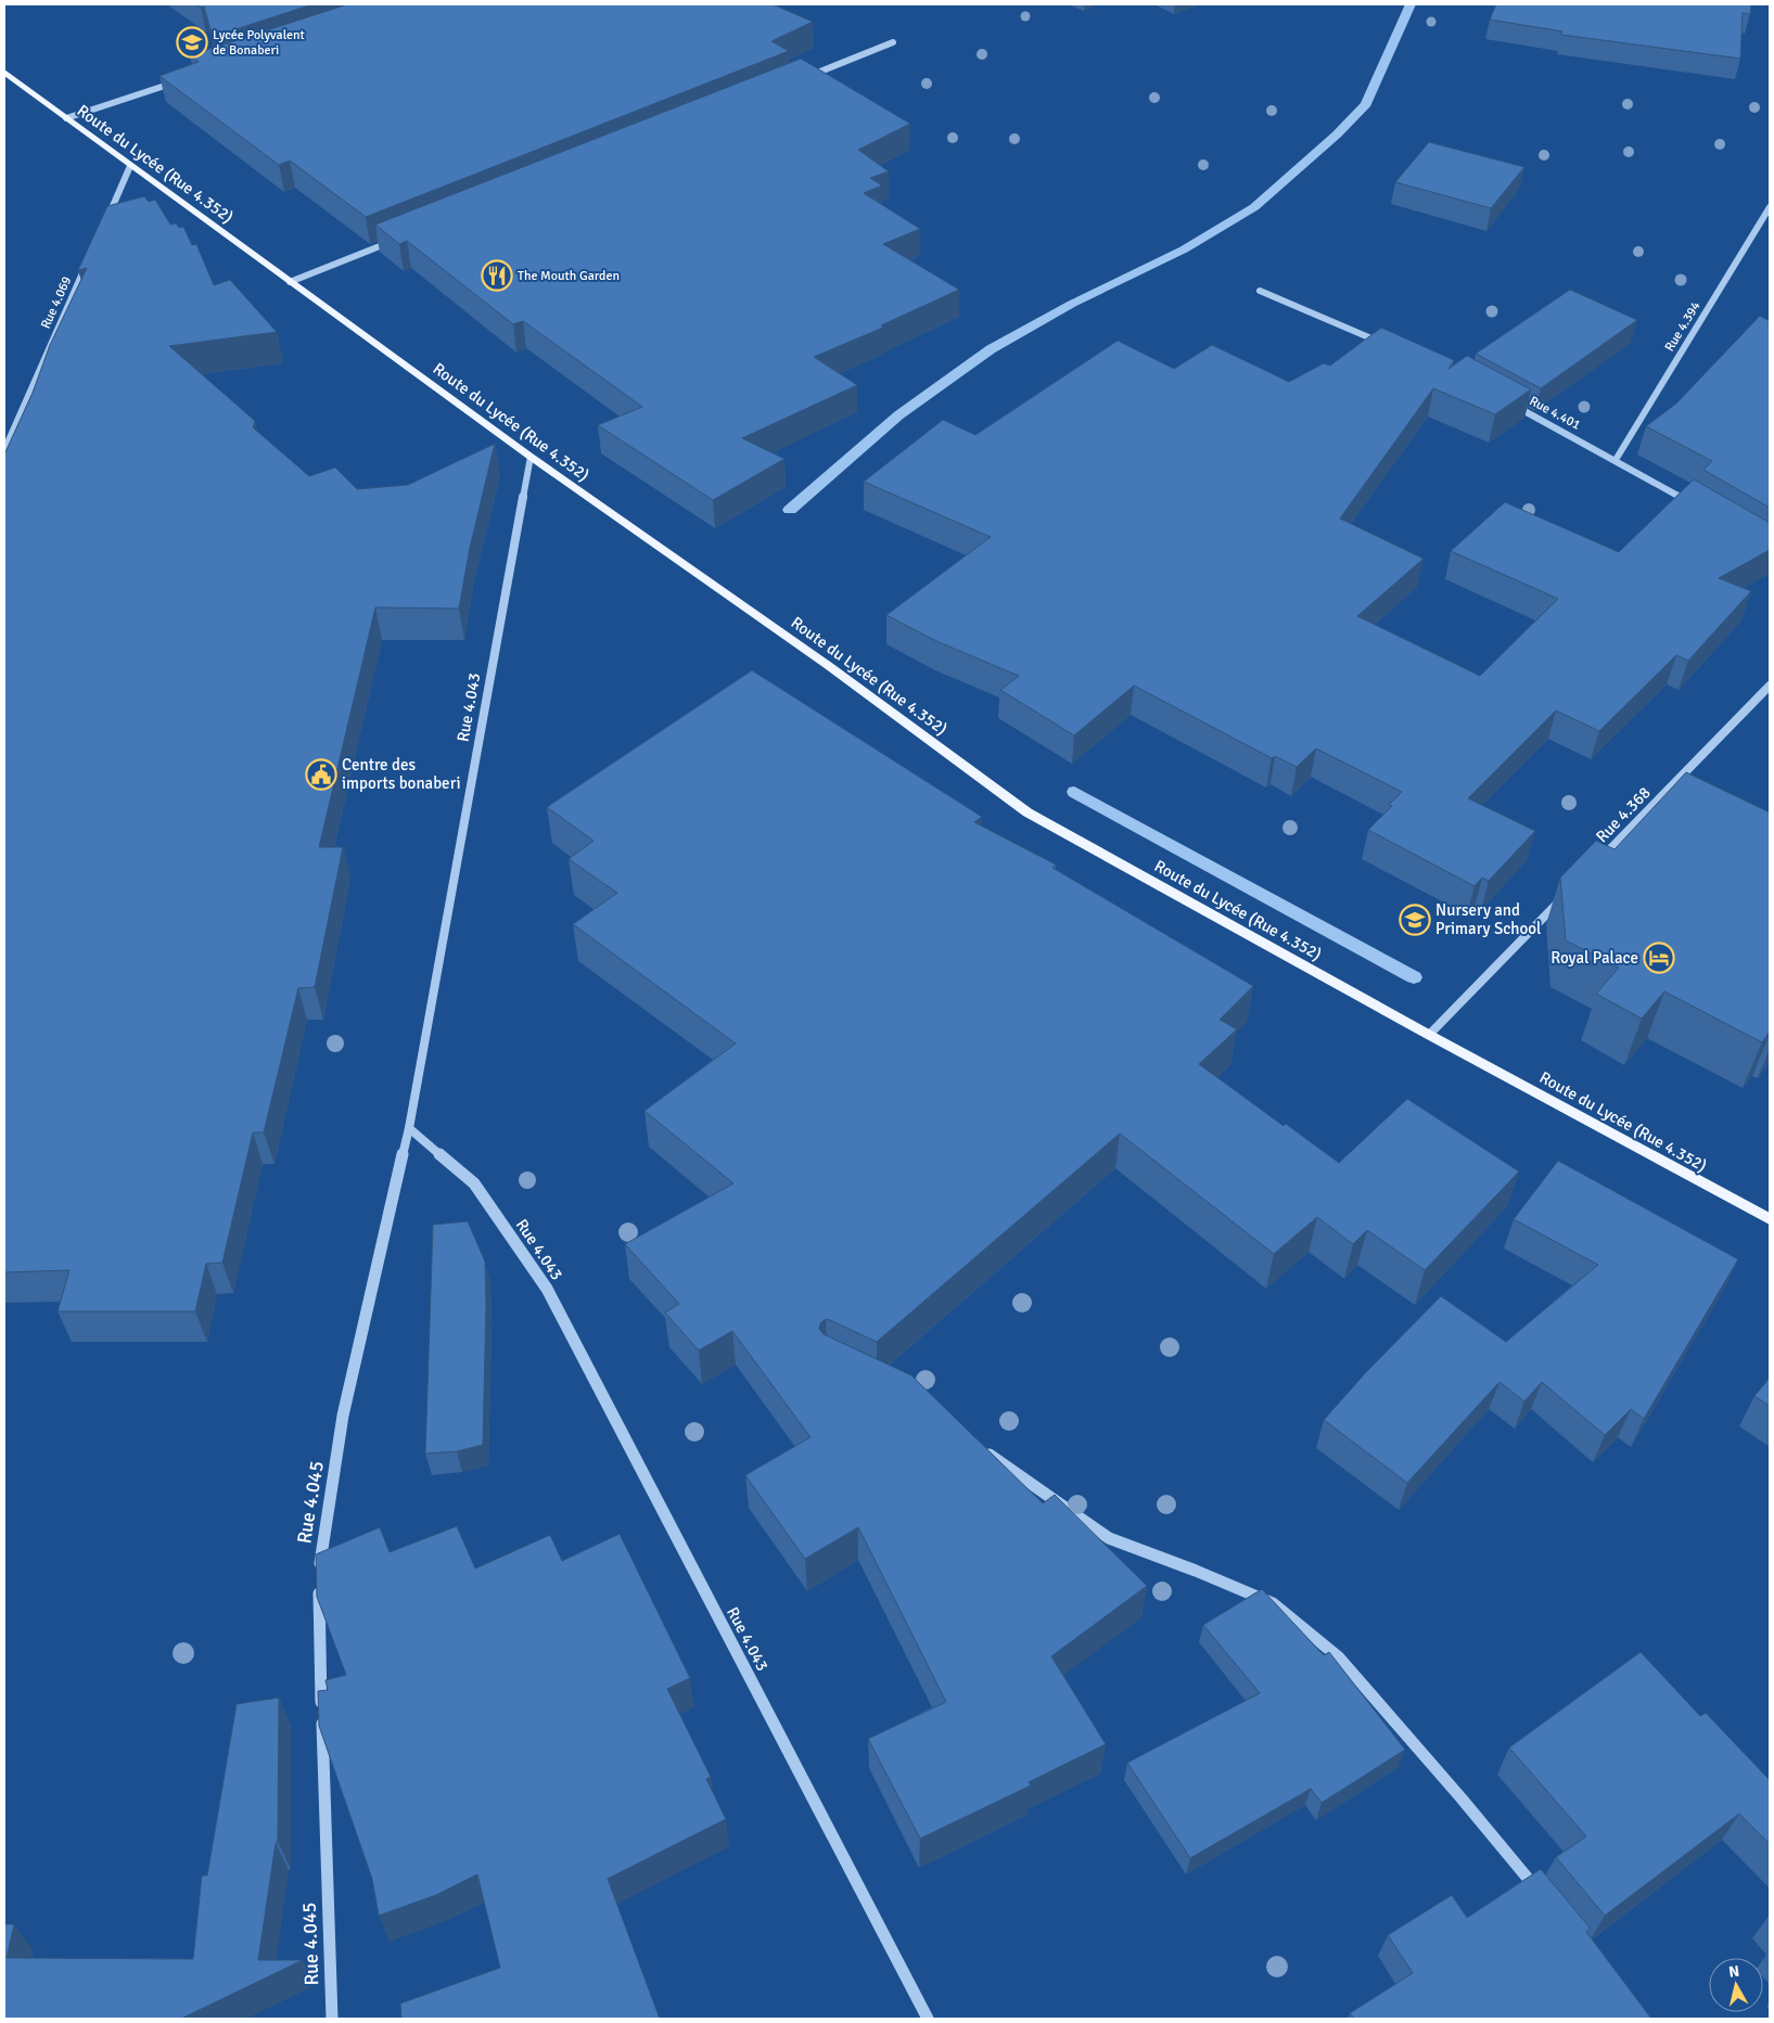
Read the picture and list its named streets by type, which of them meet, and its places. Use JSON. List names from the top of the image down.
{
  "streets": {
    "main road": ["Route du Lycée (Rue 4.352)"],
    "street": [
      "Rue 4.069",
      "Rue 4.394",
      "Rue 4.401",
      "Rue 4.043",
      "Rue 4.368",
      "Rue 4.045"
    ]
  },
  "crossings": [
    ["Route du Lycée (Rue 4.352)", "Rue 4.043"],
    ["Rue 4.394", "Rue 4.401"],
    ["Rue 4.043", "Rue 4.045"]
  ],
  "places": {
    "school or university": ["Lycée Polyvalent de Bonaberi", "Nursery and Primary School"],
    "restaurant": ["The Mouth Garden"],
    "public building": ["Centre des imports bonaberi"],
    "hotel": ["Royal Palace"]
  },
  "north": "top"
}
